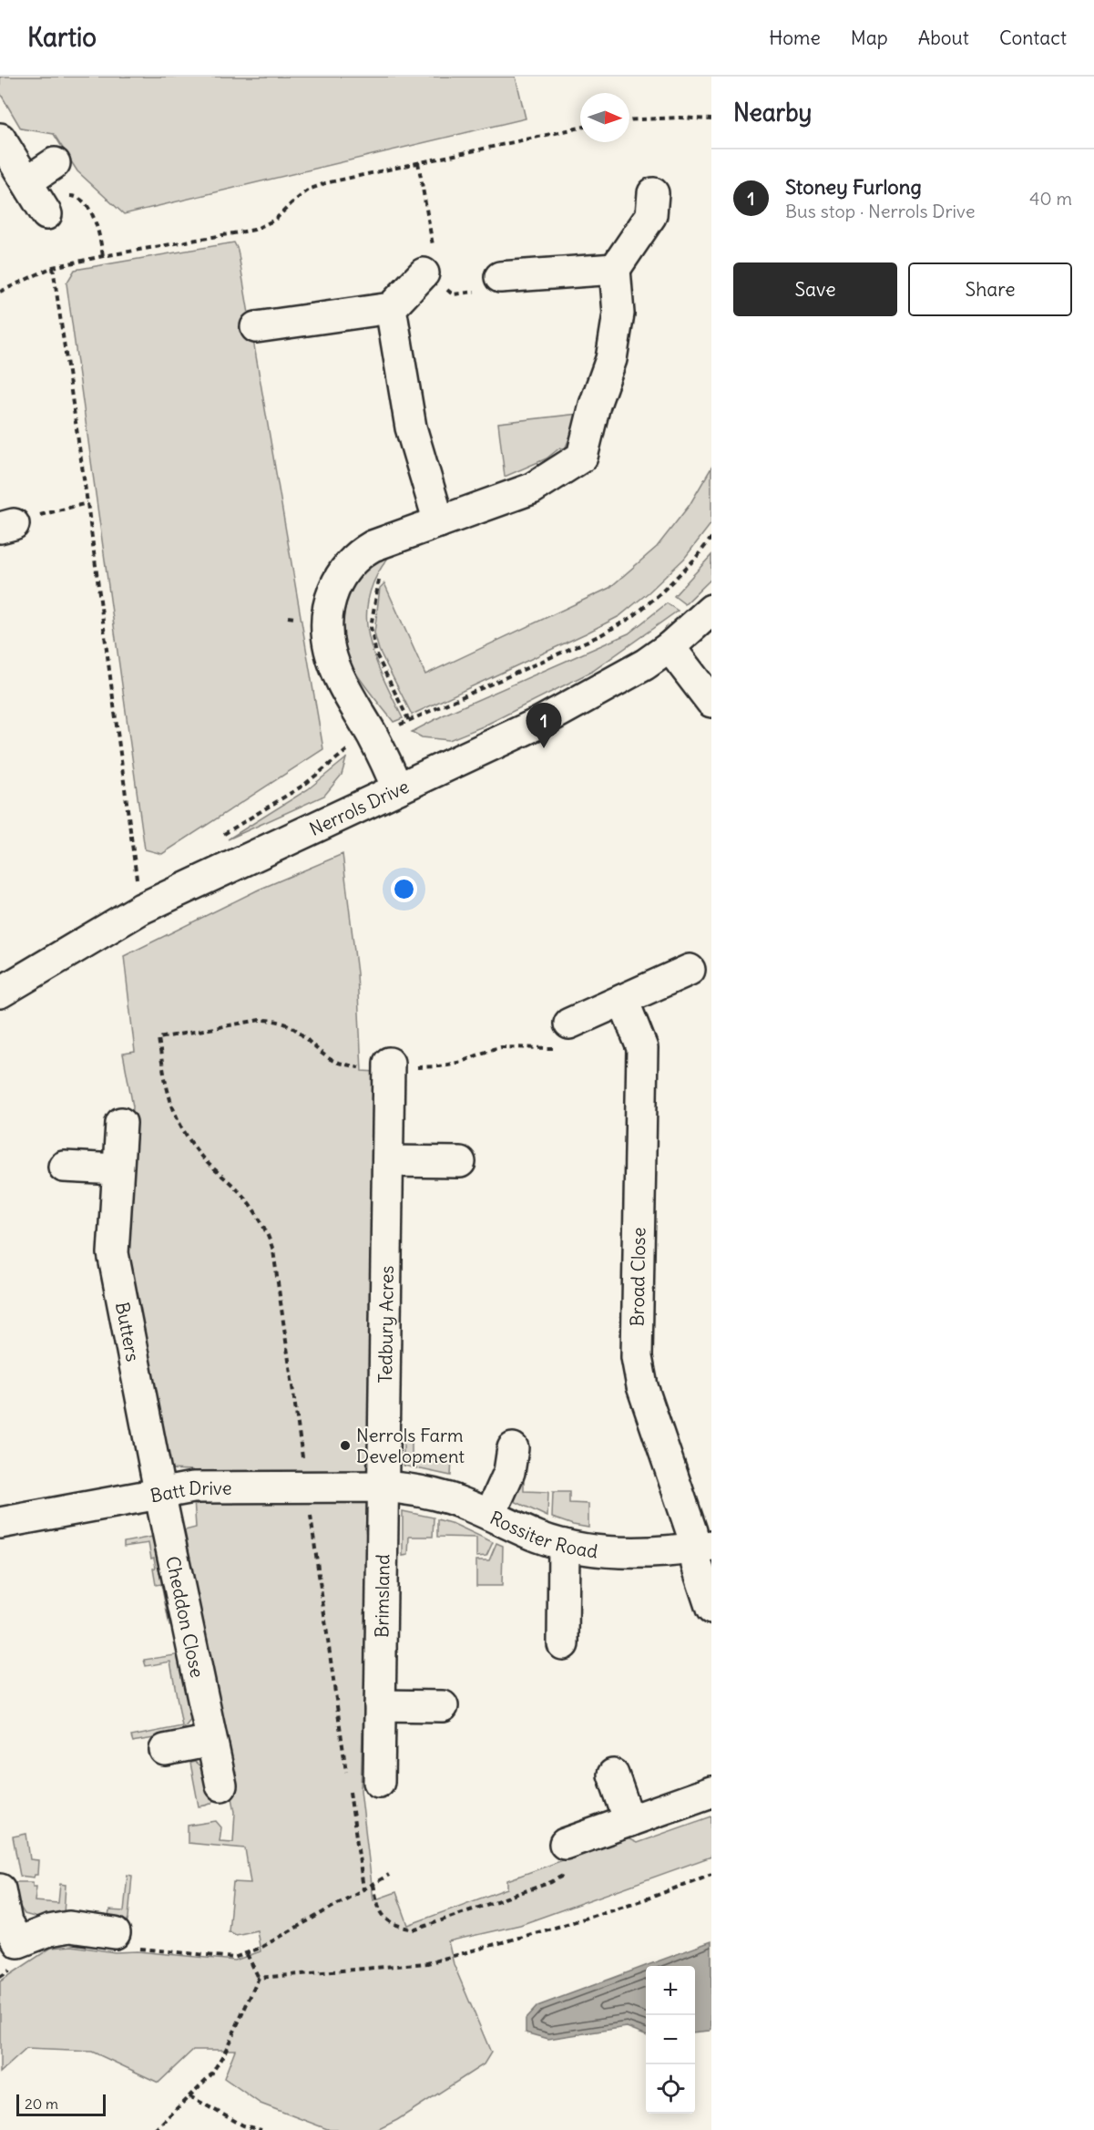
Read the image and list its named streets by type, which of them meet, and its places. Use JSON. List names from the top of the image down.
{
  "streets": {
    "street": [
      "Nerrols Drive",
      "Broad Close",
      "Tedbury Acres",
      "Butters",
      "Batt Drive",
      "Rossiter Road",
      "Brimsland",
      "Cheddon Close"
    ]
  },
  "crossings": [
    ["Broad Close", "Rossiter Road"],
    ["Tedbury Acres", "Batt Drive"],
    ["Tedbury Acres", "Rossiter Road"],
    ["Tedbury Acres", "Brimsland"],
    ["Butters", "Batt Drive"],
    ["Butters", "Cheddon Close"],
    ["Batt Drive", "Rossiter Road"],
    ["Batt Drive", "Brimsland"],
    ["Batt Drive", "Cheddon Close"],
    ["Rossiter Road", "Brimsland"]
  ],
  "places": ["Nerrols Farm Development"],
  "scale_bar": "20 m",
  "north": "right",
  "page": {
    "header": "Kartio",
    "nav": [
      "Home",
      "Map",
      "About",
      "Contact"
    ],
    "heading": "Nearby",
    "list": [
      {
        "mark": "1",
        "name": "Stoney Furlong",
        "note": "Bus stop · Nerrols Drive",
        "value": "40 m"
      }
    ],
    "buttons": ["Save", "Share"],
    "pins": "1",
    "map_buttons": ["+", "−"],
    "scale": "20 m"
  }
}
